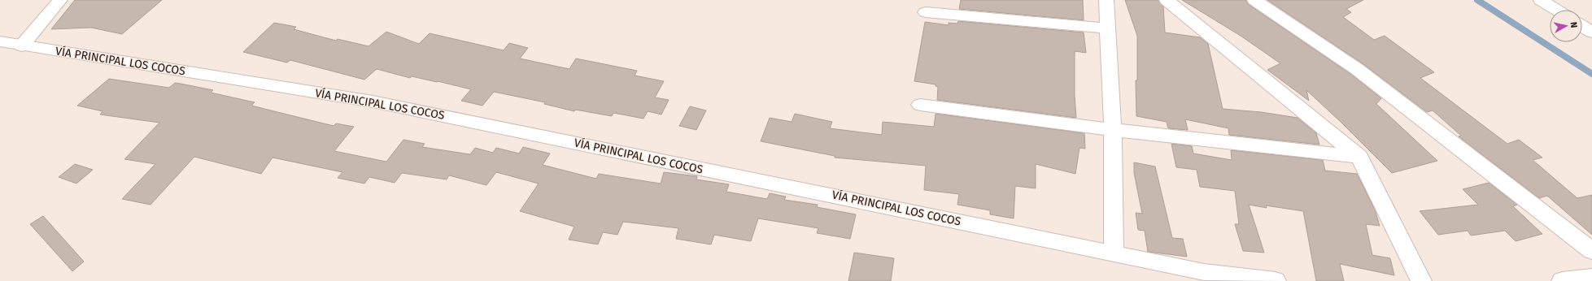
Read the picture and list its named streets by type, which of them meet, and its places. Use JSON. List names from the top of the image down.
{
  "streets": {
    "street": ["VÍA PRINCIPAL LOS COCOS"]
  },
  "north": "right"
}
